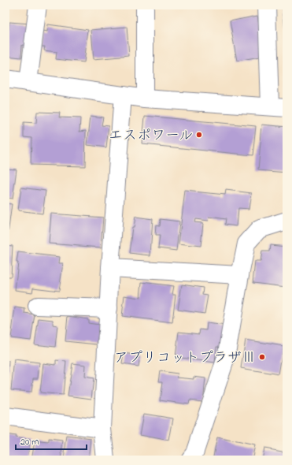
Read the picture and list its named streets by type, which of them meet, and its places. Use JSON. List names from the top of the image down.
{
  "places": ["エスポワール", "アプリコットプラザⅢ"],
  "scale_bar": "20 m"
}
